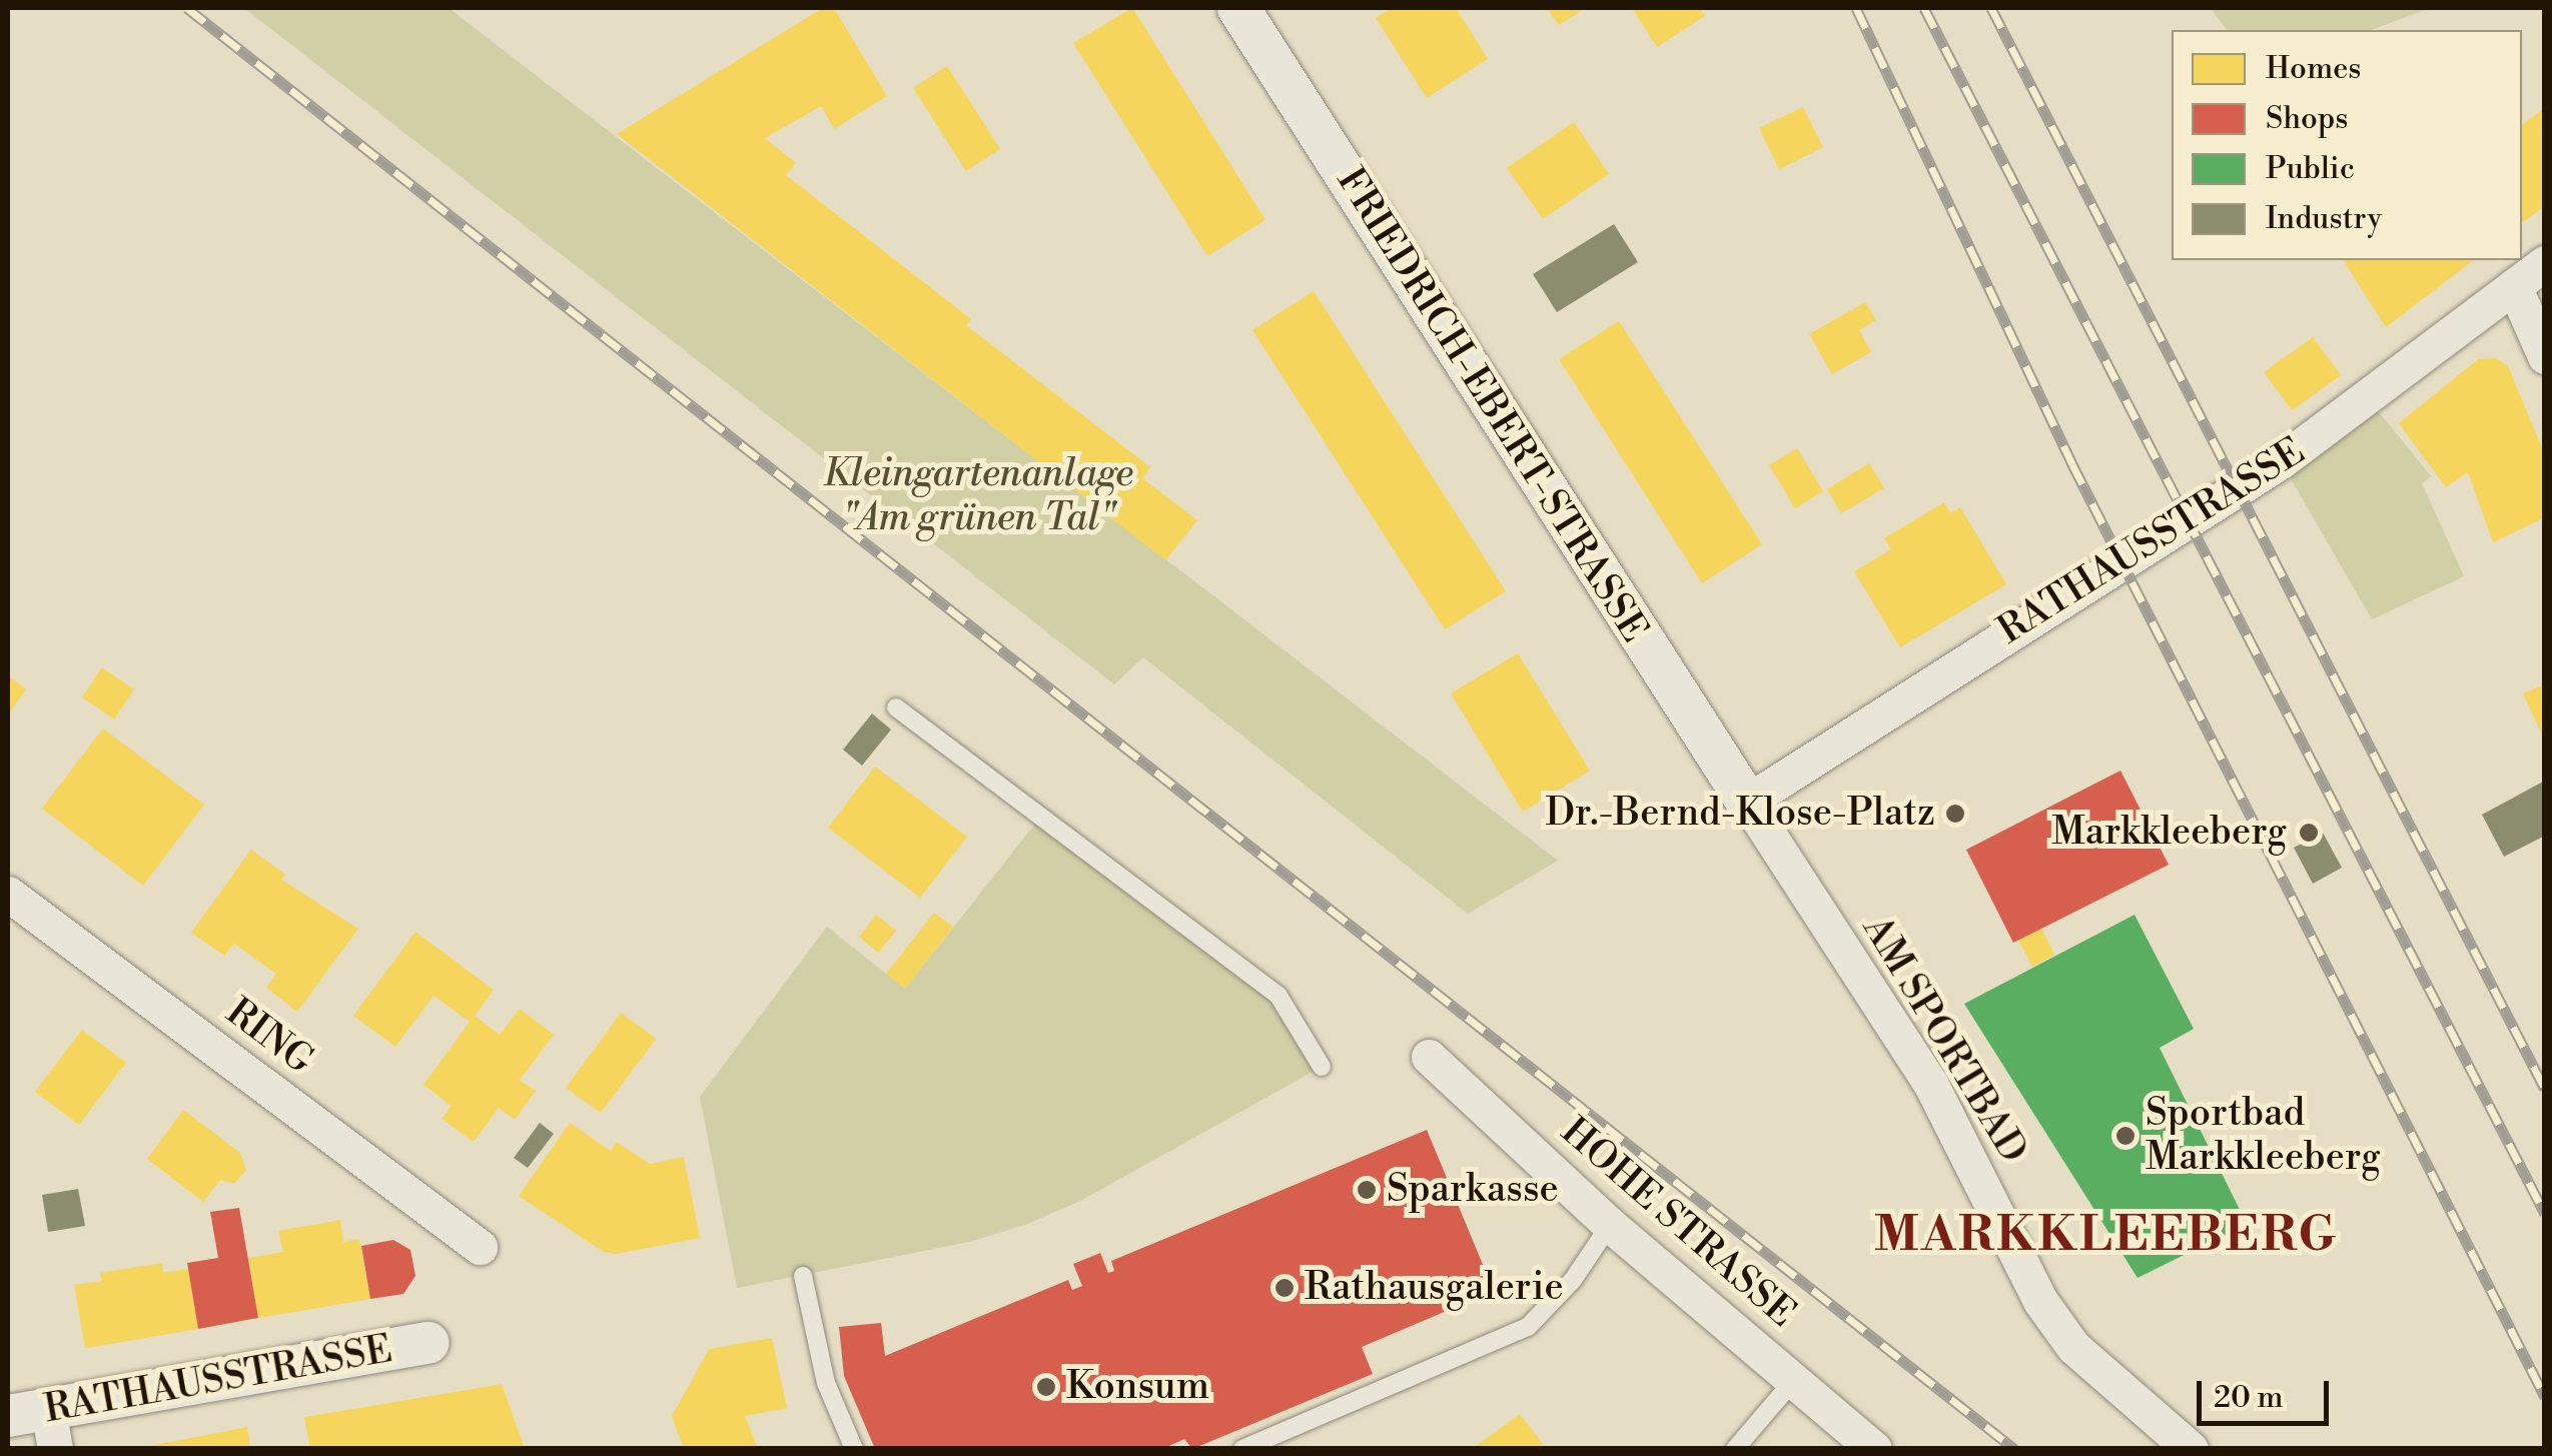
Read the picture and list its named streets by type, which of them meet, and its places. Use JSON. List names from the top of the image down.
{
  "streets": {
    "street": [
      "FRIEDRICH-EBERT-STRASSE",
      "RATHAUSSTRASSE",
      "RING",
      "AM SPORTBAD",
      "HOHE STRASSE"
    ]
  },
  "crossings": [
    ["FRIEDRICH-EBERT-STRASSE", "RATHAUSSTRASSE"],
    ["FRIEDRICH-EBERT-STRASSE", "AM SPORTBAD"],
    ["RATHAUSSTRASSE", "AM SPORTBAD"]
  ],
  "districts": ["MARKKLEEBERG"],
  "parks": ["Kleingartenanlage \"Am grünen Tal\""],
  "places": [
    "Dr.-Bernd-Klose-Platz",
    "Markkleeberg",
    "Sportbad Markkleeberg",
    "Sparkasse",
    "Rathausgalerie",
    "Konsum"
  ],
  "legend": [
    "Homes",
    "Shops",
    "Public",
    "Industry"
  ],
  "scale_bar": "20 m"
}
